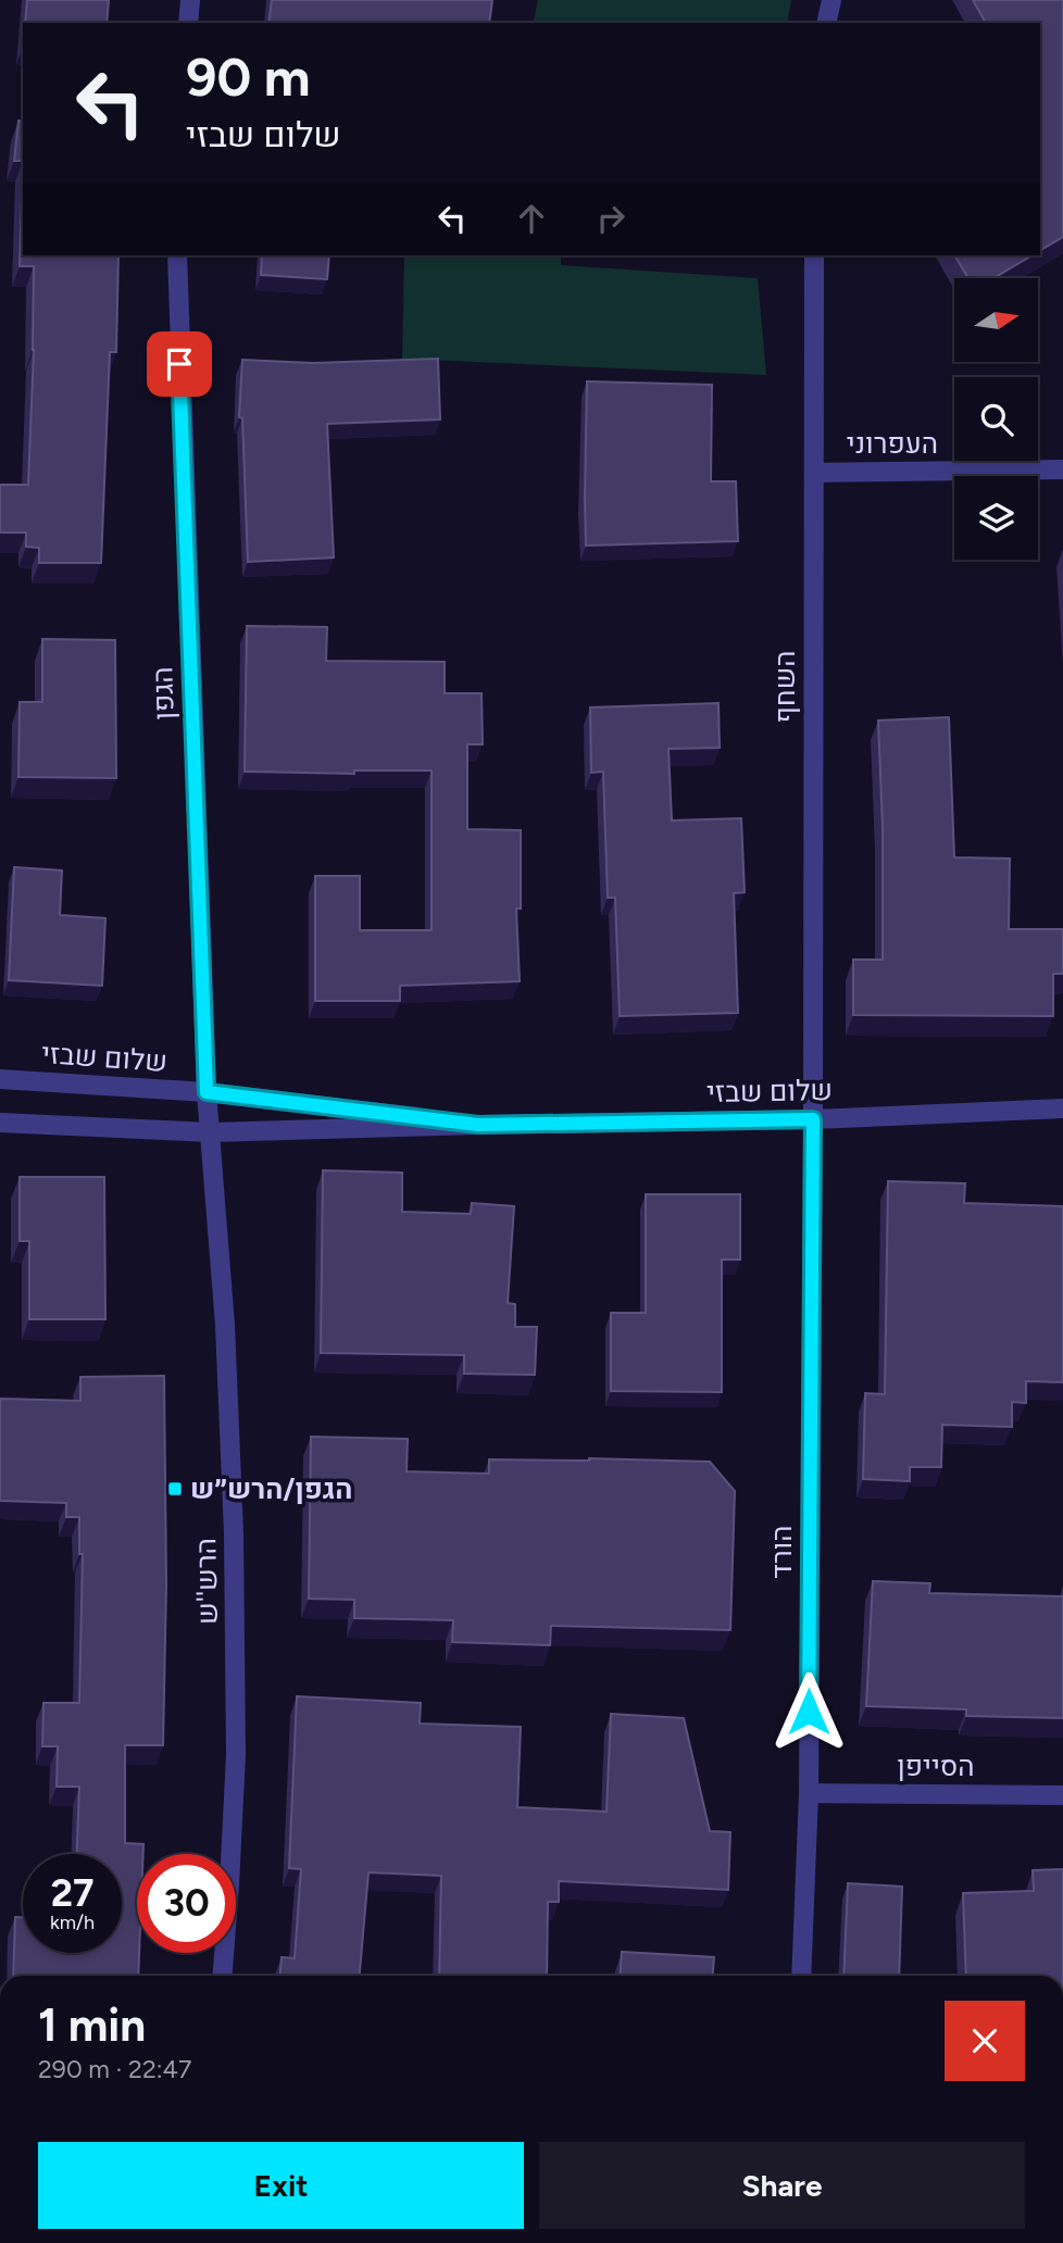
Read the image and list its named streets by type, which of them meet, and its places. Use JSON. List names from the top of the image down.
{
  "streets": {
    "street": [
      "העפרוני",
      "השחף",
      "הגפן",
      "שלום שבזי",
      "הורד",
      "הרש''ש",
      "הסייפן"
    ]
  },
  "crossings": [
    ["העפרוני", "השחף"],
    ["השחף", "שלום שבזי"],
    ["השחף", "הורד"],
    ["הגפן", "שלום שבזי"],
    ["הגפן", "הרש''ש"],
    ["שלום שבזי", "הורד"],
    ["שלום שבזי", "הרש''ש"],
    ["הורד", "הסייפן"]
  ],
  "places": {
    "transit": ["הגפן/הרש״ש"]
  },
  "north": "right",
  "page": {
    "turn": ["90 m", "שלום שבזי"],
    "speed": "27 km/h",
    "limit": "30",
    "heading": ["1 min", "290 m · 22:47"],
    "buttons": ["Exit", "Share"]
  }
}
